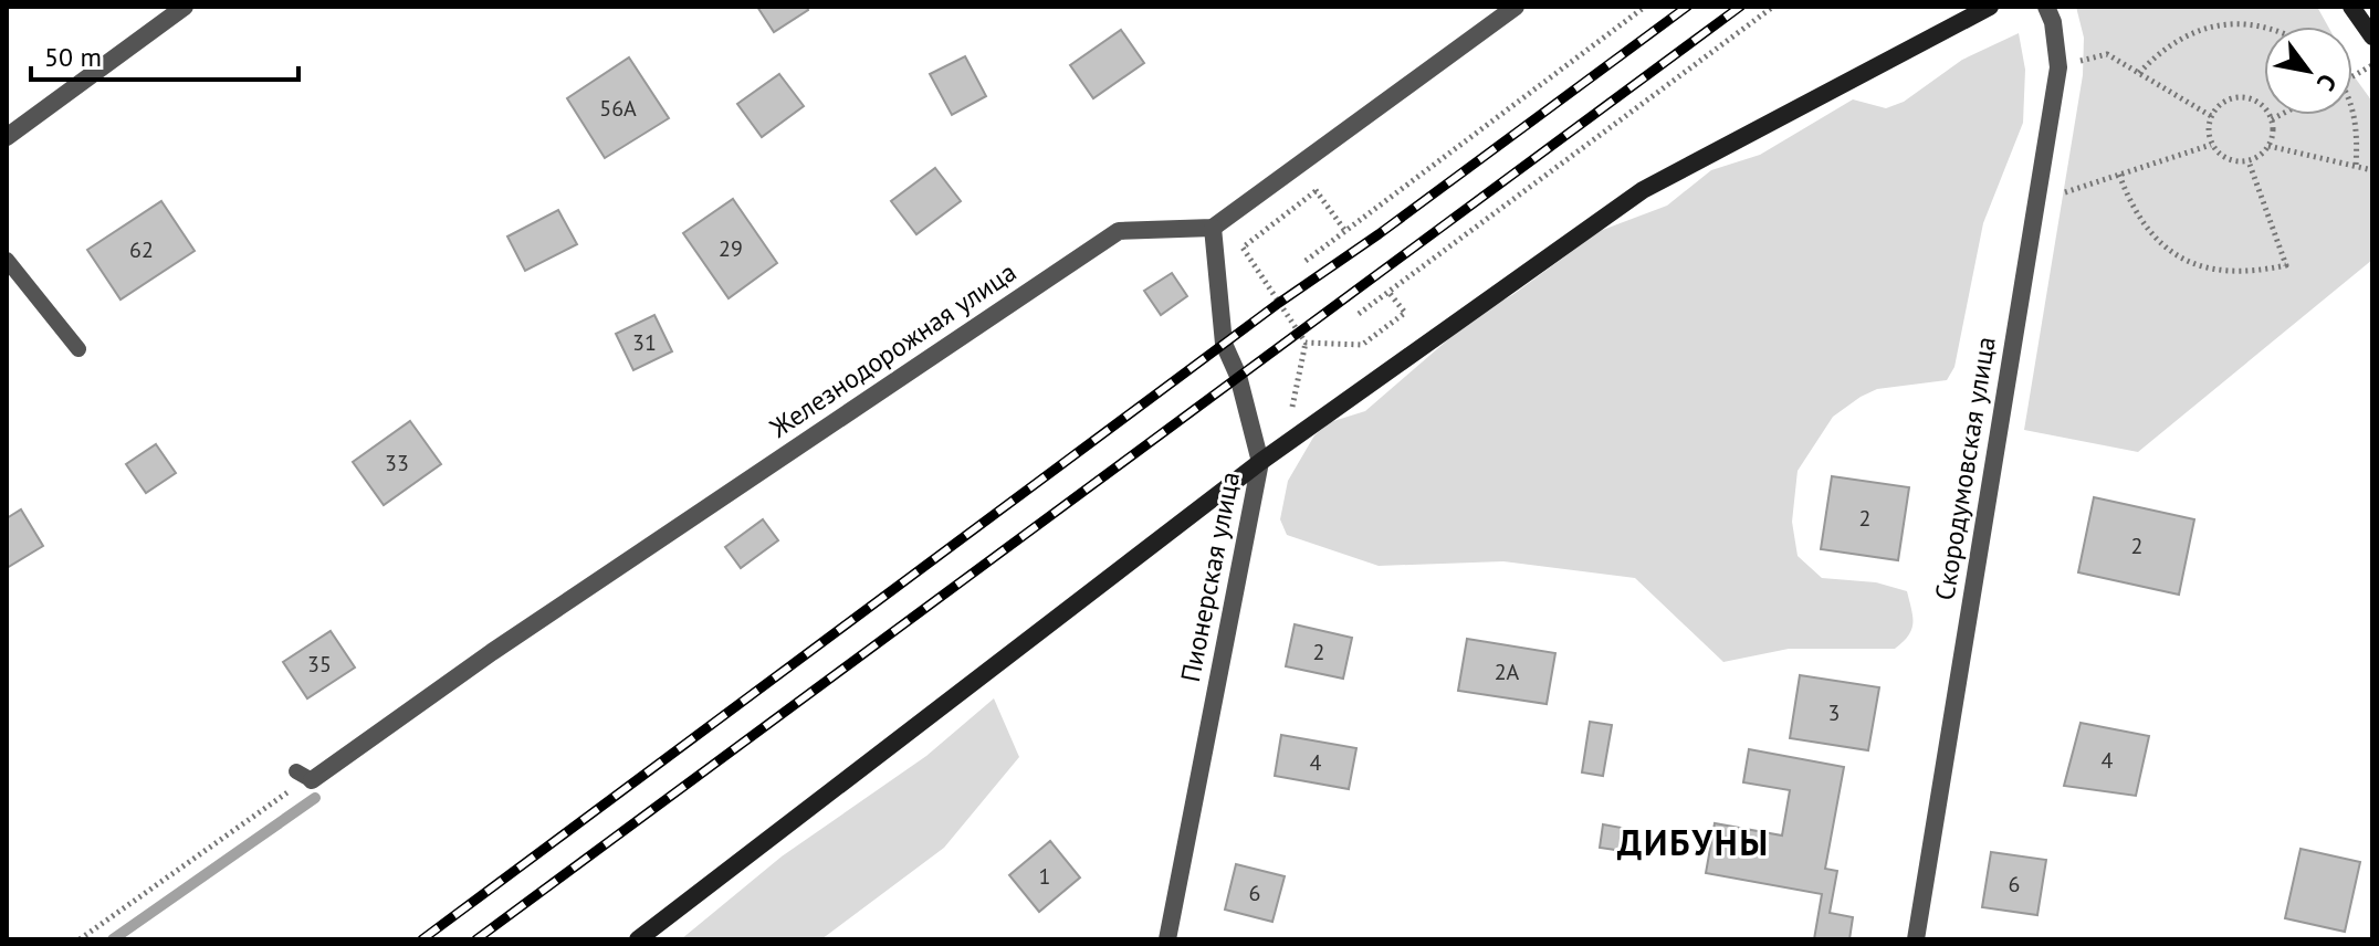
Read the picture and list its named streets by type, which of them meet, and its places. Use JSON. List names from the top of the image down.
{
  "streets": {
    "street": ["Железнодорожная улица", "Скородумовская улица", "Пионерская улица"]
  },
  "crossings": [
    ["Железнодорожная улица", "Пионерская улица"]
  ],
  "districts": ["ДИБУНЫ"],
  "house_numbers": [
    "56А",
    "29",
    "62",
    "31",
    "33",
    "2",
    "2",
    "2",
    "35",
    "2А",
    "3",
    "4",
    "4",
    "1",
    "6",
    "6"
  ],
  "scale_bar": "50 m",
  "north": "bottom right"
}
